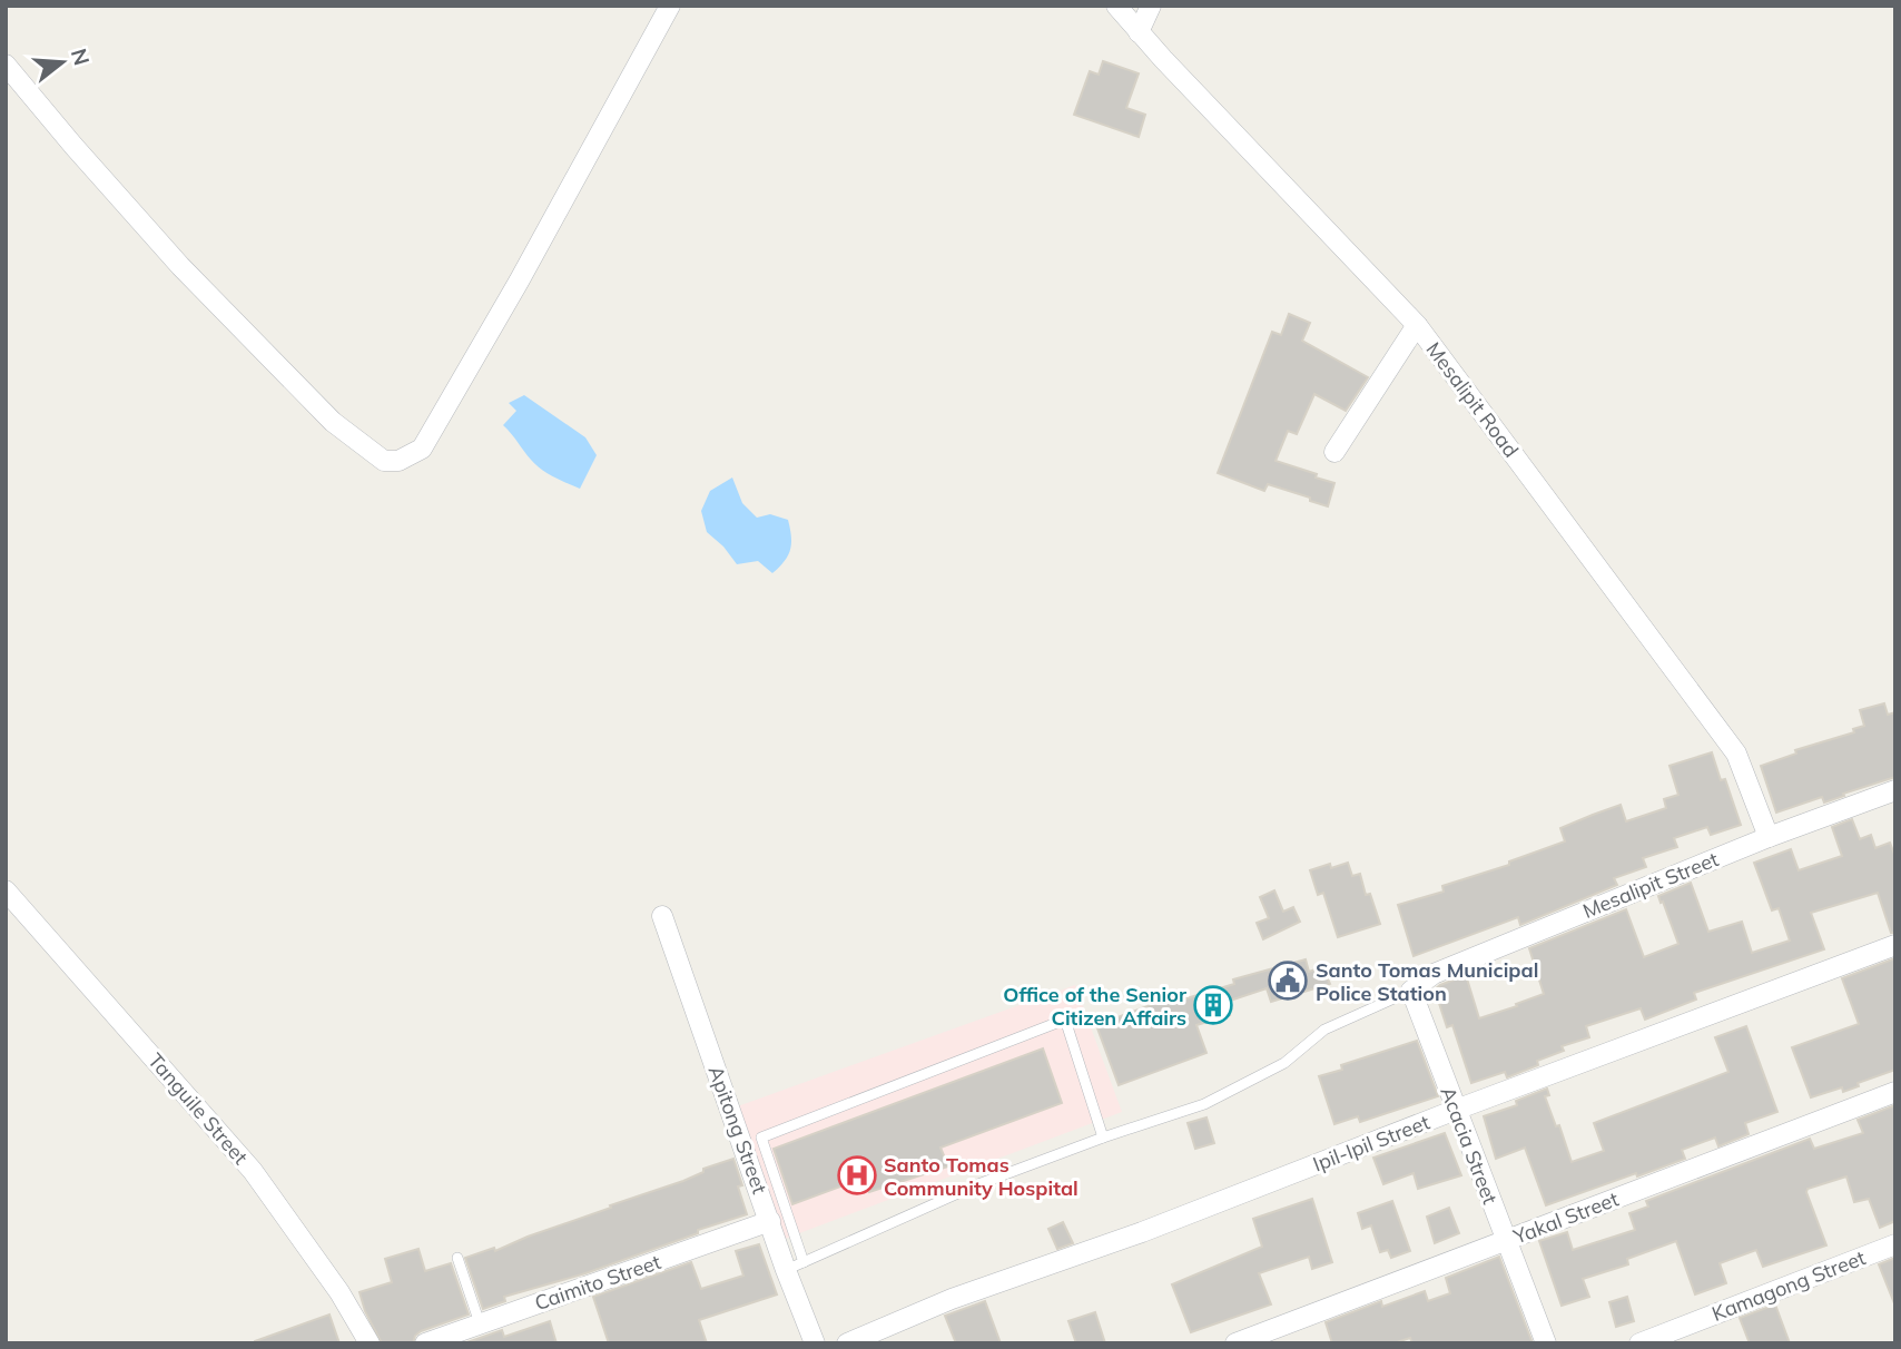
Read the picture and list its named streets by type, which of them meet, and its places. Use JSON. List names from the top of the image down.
{
  "streets": {
    "street": [
      "Mesalipit Road",
      "Mesalipit Street",
      "Tanguile Street",
      "Apitong Street",
      "Ipil-Ipil Street",
      "Acacia Street",
      "Yakal Street",
      "Caimito Street",
      "Kamagong Street"
    ]
  },
  "crossings": [
    ["Mesalipit Road", "Mesalipit Street"],
    ["Mesalipit Street", "Acacia Street"],
    ["Apitong Street", "Caimito Street"],
    ["Ipil-Ipil Street", "Acacia Street"],
    ["Acacia Street", "Yakal Street"]
  ],
  "places": {
    "public building": ["Santo Tomas Municipal Police Station"],
    "building": ["Office of the Senior Citizen Affairs"],
    "hospital": ["Santo Tomas Community Hospital"]
  },
  "north": "right"
}
